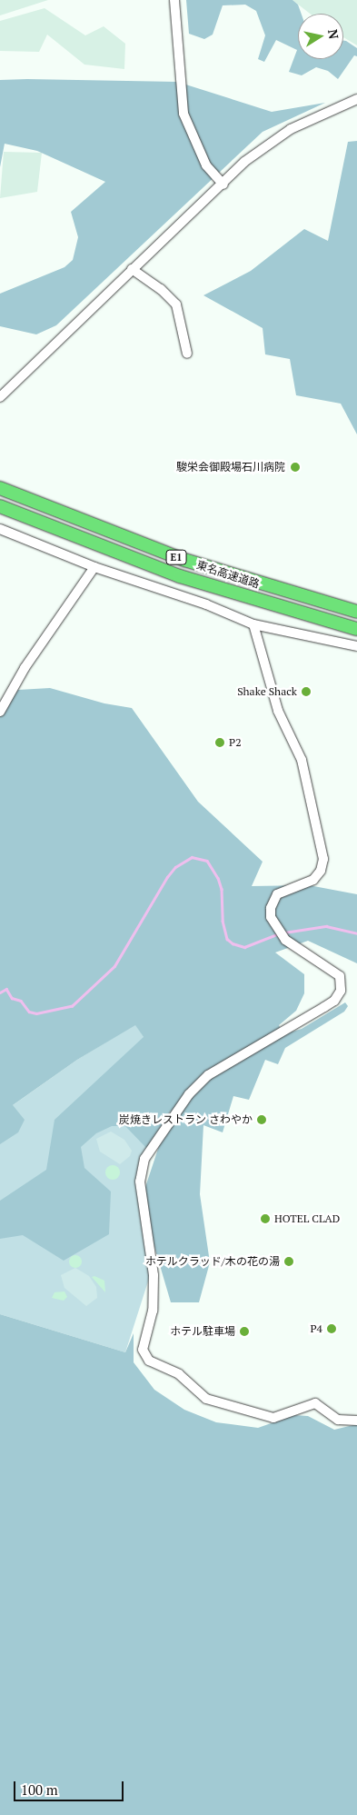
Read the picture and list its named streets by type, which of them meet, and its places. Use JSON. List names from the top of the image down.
{
  "streets": {
    "highway": ["E1", "東名高速道路"]
  },
  "places": [
    "駿栄会御殿場石川病院",
    "Shake Shack",
    "P2",
    "炭焼きレストラン さわやか",
    "HOTEL CLAD",
    "ホテルクラッド/木の花の湯",
    "P4",
    "ホテル駐車場"
  ],
  "scale_bar": "100 m",
  "north": "right"
}
